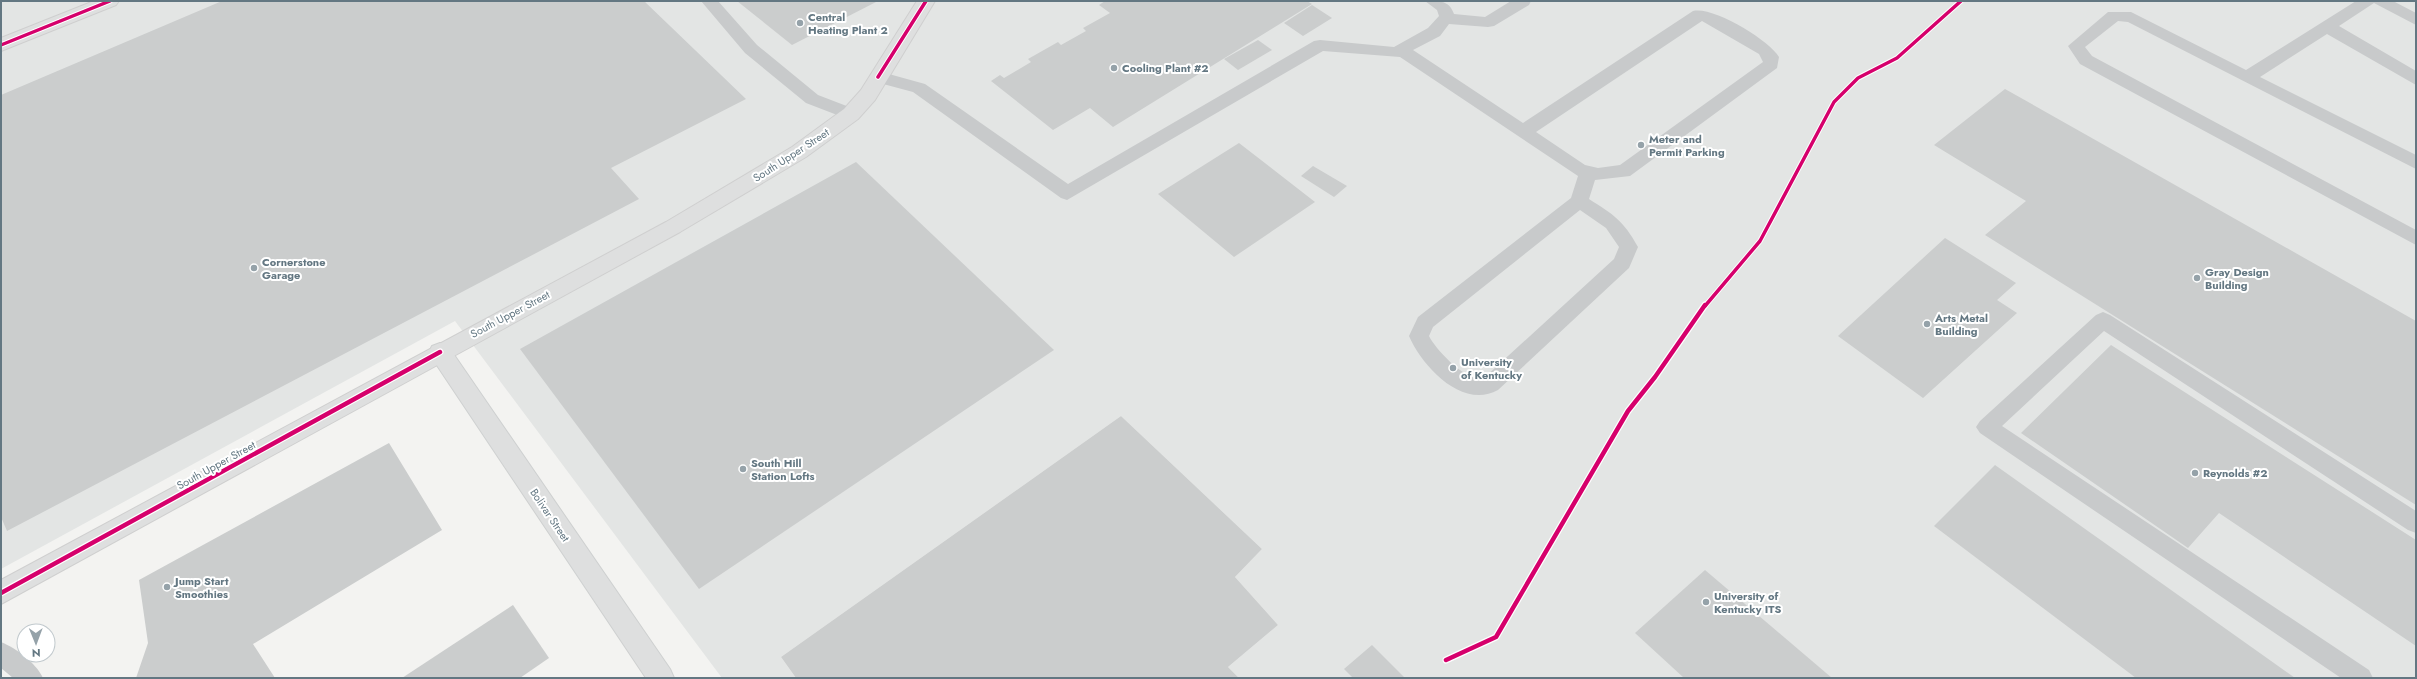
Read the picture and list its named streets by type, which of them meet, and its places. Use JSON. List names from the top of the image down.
{
  "streets": {
    "main road": ["South Upper Street", "Bolivar Street"]
  },
  "crossings": [
    ["South Upper Street", "Bolivar Street"]
  ],
  "places": [
    "Central Heating Plant 2",
    "Cooling Plant #2",
    "Meter and Permit Parking",
    "Cornerstone Garage",
    "Gray Design Building",
    "Arts Metal Building",
    "University of Kentucky",
    "South Hill Station Lofts",
    "Reynolds #2",
    "Jump Start Smoothies",
    "University of Kentucky ITS"
  ],
  "north": "bottom"
}
